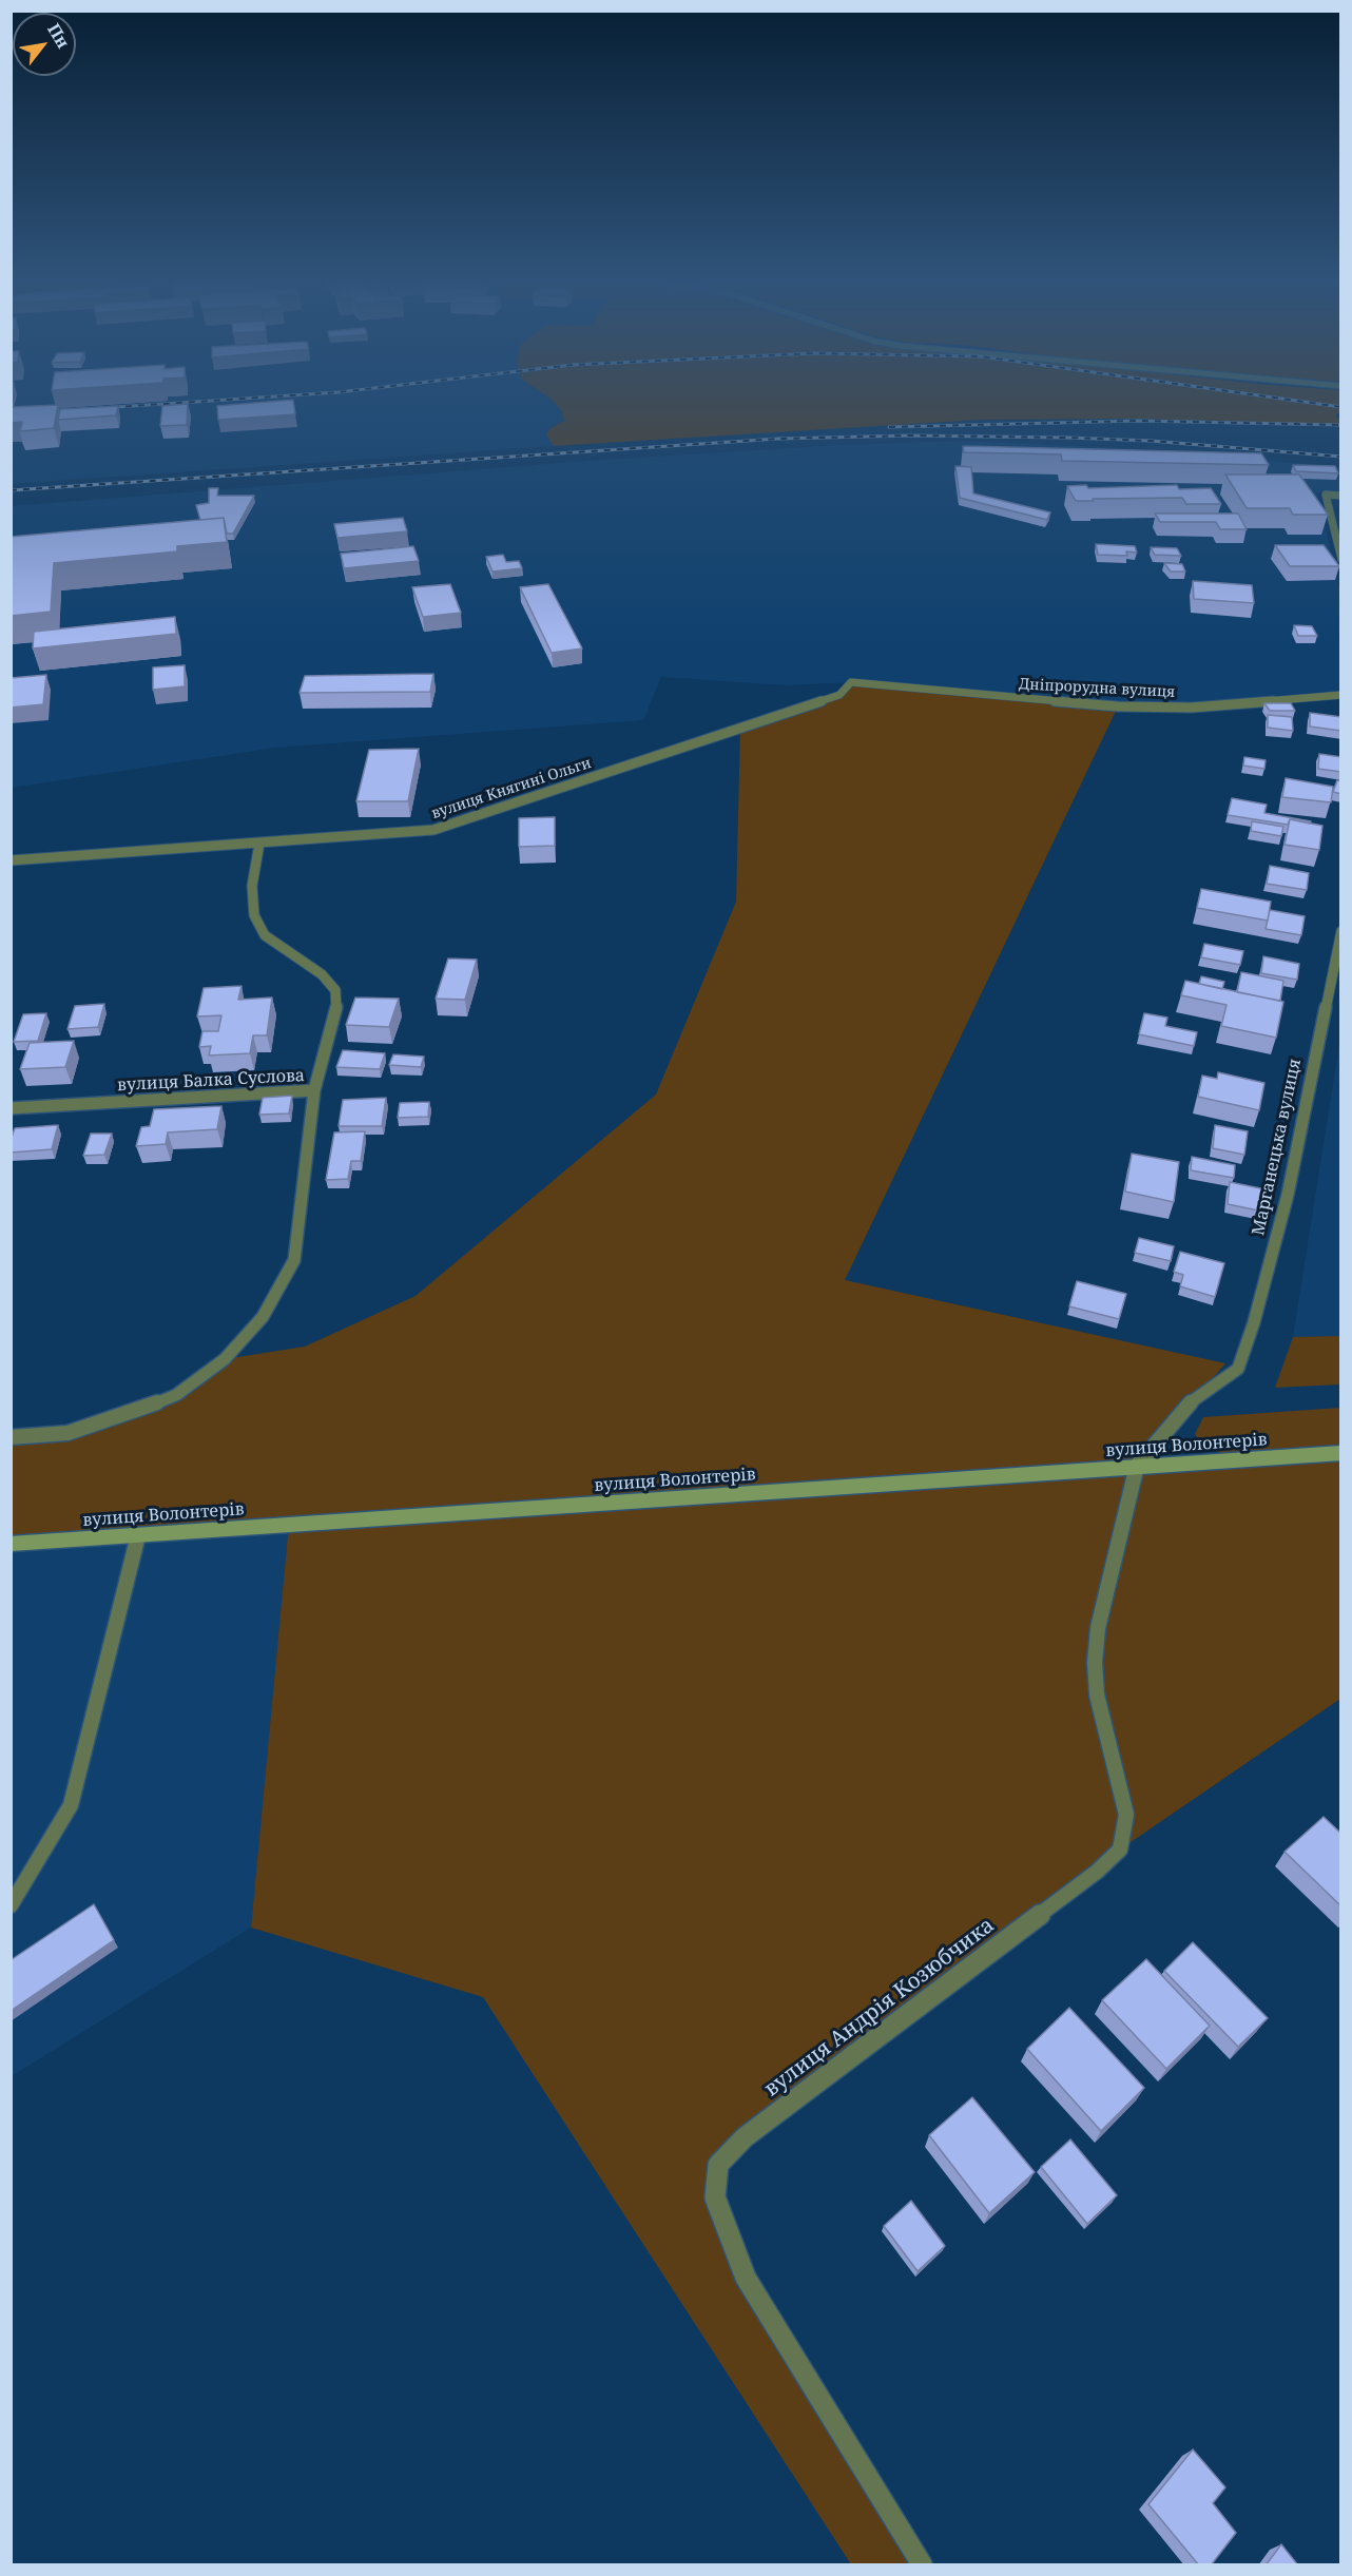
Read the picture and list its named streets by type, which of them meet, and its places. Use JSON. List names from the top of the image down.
{
  "streets": {
    "street": [
      "Дніпрорудна вулиця",
      "вулиця Княгині Ольги",
      "вулиця Балка Суслова",
      "Марганецька вулиця",
      "вулиця Волонтерів",
      "вулиця Андрія Козюбчика"
    ]
  },
  "crossings": [
    ["Дніпрорудна вулиця", "вулиця Княгині Ольги"],
    ["вулиця Княгині Ольги", "вулиця Балка Суслова"],
    ["Марганецька вулиця", "вулиця Волонтерів"],
    ["Марганецька вулиця", "вулиця Андрія Козюбчика"],
    ["вулиця Волонтерів", "вулиця Андрія Козюбчика"]
  ],
  "north": "top right"
}
